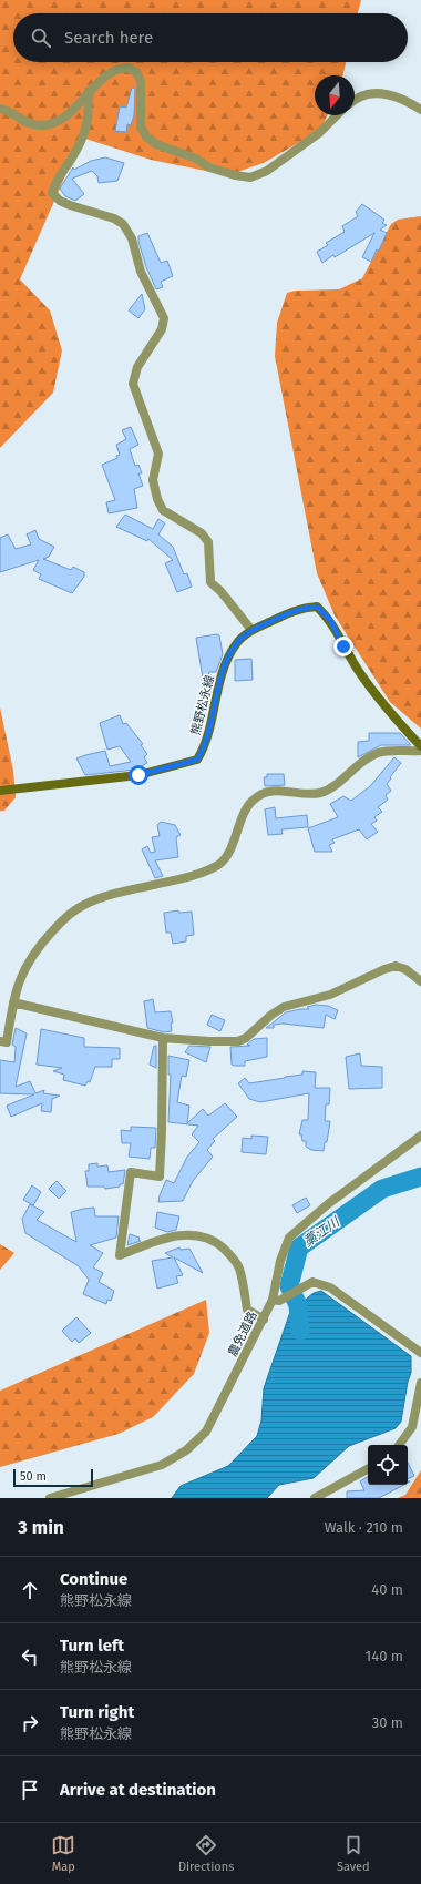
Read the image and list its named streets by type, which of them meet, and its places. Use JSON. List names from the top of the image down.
{
  "streets": {
    "main road": ["熊野松永線"],
    "street": ["農免道路"]
  },
  "water": ["藁江川"],
  "scale_bar": "50 m",
  "north": "bottom",
  "page": {
    "search": "Search here",
    "scale": "50 m",
    "heading": ["3 min", "Walk · 210 m"],
    "list": [
      ["Continue", "熊野松永線", "40 m"],
      ["Turn left", "熊野松永線", "140 m"],
      ["Turn right", "熊野松永線", "30 m"],
      "Arrive at destination"
    ],
    "nav": ["Map", "Directions", "Saved"]
  }
}
